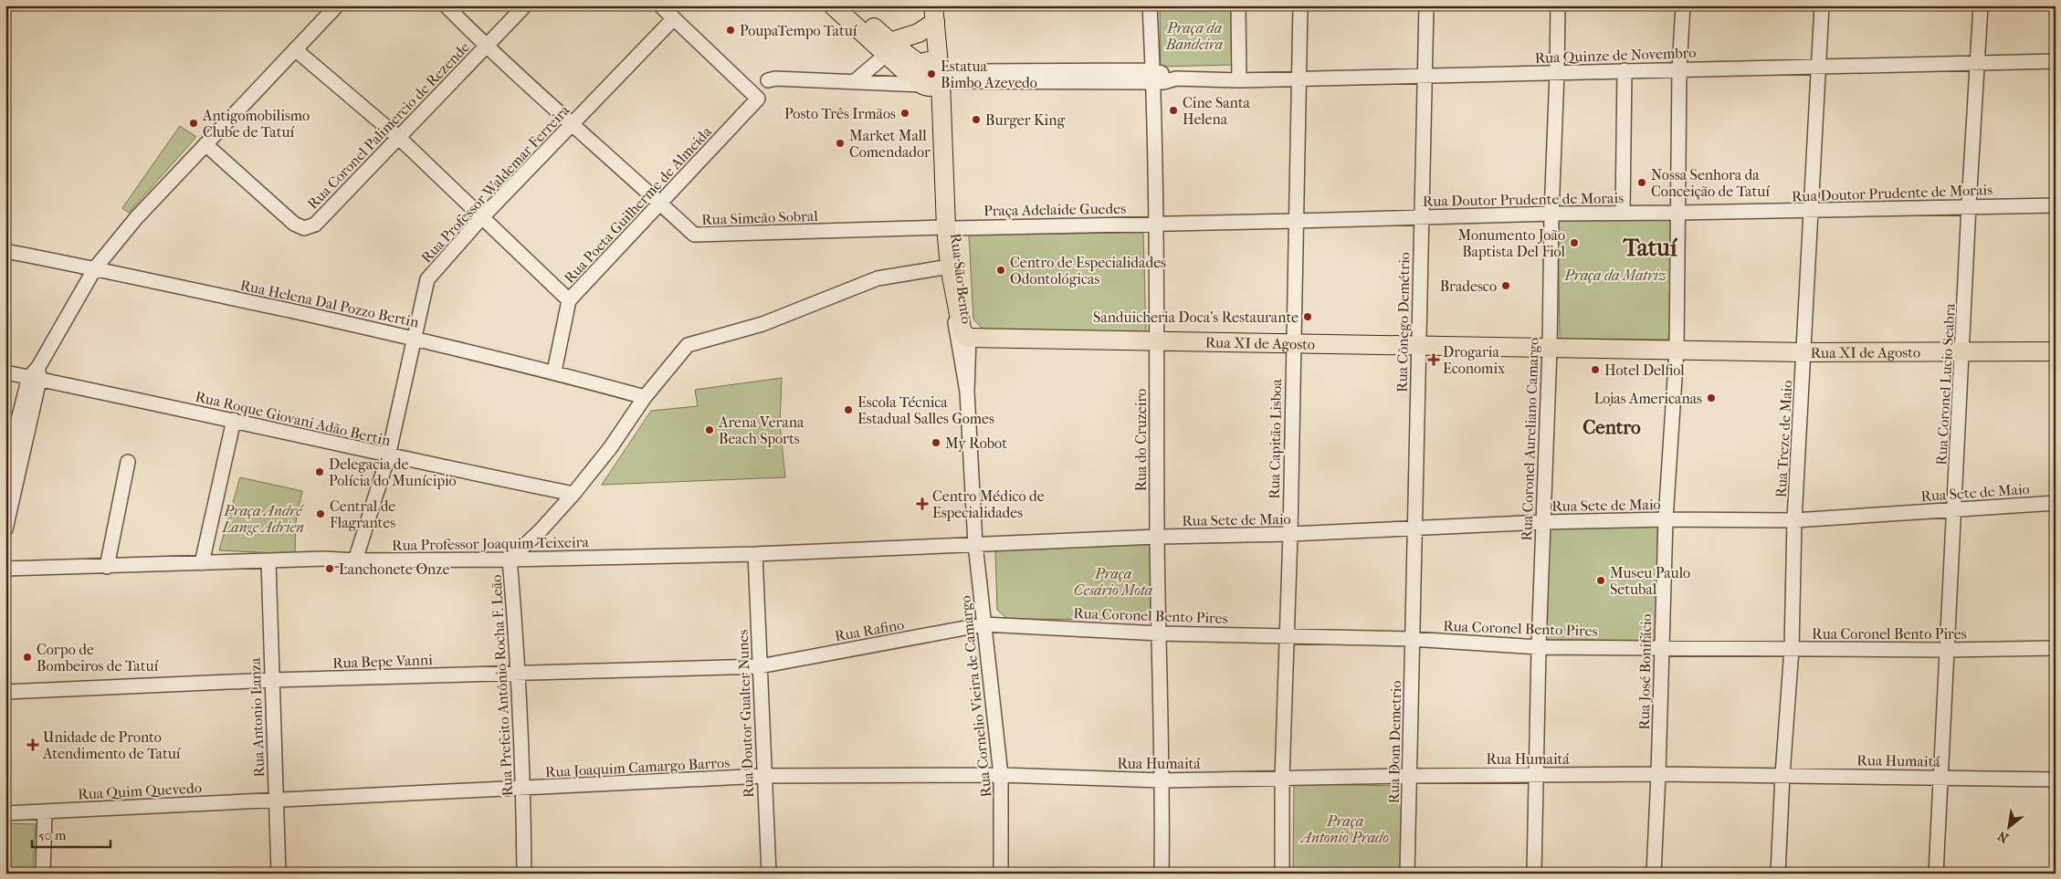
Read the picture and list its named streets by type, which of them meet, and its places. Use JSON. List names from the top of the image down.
{
  "streets": {
    "main road": ["Rua São Bento", "Rua XI de Agosto"],
    "street": [
      "Rua Quinze de Novembro",
      "Rua Coronel Palimercio de Rezende",
      "Rua Professor Waldemar Ferreira",
      "Rua Doutor Prudente de Morais",
      "Rua Poeta Guilherme de Almeida",
      "Praça Adelaide Guedes",
      "Rua Simeão Sobral",
      "Rua Helena Dal Pozzo Bertin",
      "Rua Cônego Demétrio",
      "Rua Coronel Lucio Seabra",
      "Rua Roque Giovani Adão Bertin",
      "Rua Capitão Lisboa",
      "Rua Coronel Aureliano Camargo",
      "Rua Treze de Maio",
      "Rua do Cruzeiro",
      "Rua Sete de Maio",
      "Rua Professor Joaquim Teixeira",
      "Rua Coronel Bento Pires",
      "Rua Rafino",
      "Rua Bepe Vanni",
      "Rua José Bonifácio",
      "Rua Prefeito Antônio Rocha F. Leão",
      "Rua Cornelio Vieira de Camargo",
      "Rua Doutor Gualter Nunes",
      "Rua Antonio Lanza",
      "Rua Dom Demetrio",
      "Rua Humaitá",
      "Rua Joaquim Camargo Barros",
      "Rua Quim Quevedo"
    ]
  },
  "crossings": [
    ["Rua Quinze de Novembro", "Rua São Bento"],
    ["Rua Quinze de Novembro", "Rua Cônego Demétrio"],
    ["Rua Quinze de Novembro", "Rua Coronel Lucio Seabra"],
    ["Rua Quinze de Novembro", "Rua Capitão Lisboa"],
    ["Rua Quinze de Novembro", "Rua Coronel Aureliano Camargo"],
    ["Rua Quinze de Novembro", "Rua Treze de Maio"],
    ["Rua Quinze de Novembro", "Rua do Cruzeiro"],
    ["Rua Quinze de Novembro", "Rua José Bonifácio"],
    ["Rua Coronel Palimercio de Rezende", "Rua Poeta Guilherme de Almeida"],
    ["Rua Coronel Palimercio de Rezende", "Rua Simeão Sobral"],
    ["Rua Professor Waldemar Ferreira", "Rua Poeta Guilherme de Almeida"],
    ["Rua Professor Waldemar Ferreira", "Rua Simeão Sobral"],
    ["Rua Professor Waldemar Ferreira", "Rua Helena Dal Pozzo Bertin"],
    ["Rua Professor Waldemar Ferreira", "Rua Roque Giovani Adão Bertin"],
    ["Rua Professor Waldemar Ferreira", "Rua Professor Joaquim Teixeira"],
    ["Rua Doutor Prudente de Morais", "Praça Adelaide Guedes"],
    ["Rua Doutor Prudente de Morais", "Rua Cônego Demétrio"],
    ["Rua Doutor Prudente de Morais", "Rua Coronel Lucio Seabra"],
    ["Rua Doutor Prudente de Morais", "Rua Capitão Lisboa"],
    ["Rua Doutor Prudente de Morais", "Rua Coronel Aureliano Camargo"],
    ["Rua Doutor Prudente de Morais", "Rua Treze de Maio"],
    ["Rua Doutor Prudente de Morais", "Rua do Cruzeiro"],
    ["Rua Doutor Prudente de Morais", "Rua José Bonifácio"],
    ["Rua Poeta Guilherme de Almeida", "Rua Simeão Sobral"],
    ["Praça Adelaide Guedes", "Rua Simeão Sobral"],
    ["Praça Adelaide Guedes", "Rua São Bento"],
    ["Praça Adelaide Guedes", "Rua do Cruzeiro"],
    ["Rua Simeão Sobral", "Rua São Bento"],
    ["Rua São Bento", "Rua XI de Agosto"],
    ["Rua São Bento", "Rua Sete de Maio"],
    ["Rua São Bento", "Rua Professor Joaquim Teixeira"],
    ["Rua São Bento", "Rua Prefeito Antônio Rocha F. Leão"],
    ["Rua São Bento", "Rua Cornelio Vieira de Camargo"],
    ["Rua Helena Dal Pozzo Bertin", "Rua Prefeito Antônio Rocha F. Leão"],
    ["Rua Cônego Demétrio", "Rua XI de Agosto"],
    ["Rua Cônego Demétrio", "Rua Sete de Maio"],
    ["Rua Cônego Demétrio", "Rua Coronel Bento Pires"],
    ["Rua Cônego Demétrio", "Rua Dom Demetrio"],
    ["Rua XI de Agosto", "Rua Coronel Lucio Seabra"],
    ["Rua XI de Agosto", "Rua Capitão Lisboa"],
    ["Rua XI de Agosto", "Rua Coronel Aureliano Camargo"],
    ["Rua XI de Agosto", "Rua Treze de Maio"],
    ["Rua XI de Agosto", "Rua do Cruzeiro"],
    ["Rua XI de Agosto", "Rua José Bonifácio"],
    ["Rua Coronel Lucio Seabra", "Rua Sete de Maio"],
    ["Rua Coronel Lucio Seabra", "Rua Coronel Bento Pires"],
    ["Rua Coronel Lucio Seabra", "Rua Humaitá"],
    ["Rua Roque Giovani Adão Bertin", "Rua Prefeito Antônio Rocha F. Leão"],
    ["Rua Capitão Lisboa", "Rua Sete de Maio"],
    ["Rua Capitão Lisboa", "Rua Coronel Bento Pires"],
    ["Rua Capitão Lisboa", "Rua Humaitá"],
    ["Rua Coronel Aureliano Camargo", "Rua Sete de Maio"],
    ["Rua Coronel Aureliano Camargo", "Rua Coronel Bento Pires"],
    ["Rua Coronel Aureliano Camargo", "Rua Humaitá"],
    ["Rua Treze de Maio", "Rua Sete de Maio"],
    ["Rua Treze de Maio", "Rua Coronel Bento Pires"],
    ["Rua Treze de Maio", "Rua Humaitá"],
    ["Rua do Cruzeiro", "Rua Sete de Maio"],
    ["Rua do Cruzeiro", "Rua Coronel Bento Pires"],
    ["Rua do Cruzeiro", "Rua Humaitá"],
    ["Rua Sete de Maio", "Rua Professor Joaquim Teixeira"],
    ["Rua Sete de Maio", "Rua José Bonifácio"],
    ["Rua Sete de Maio", "Rua Cornelio Vieira de Camargo"],
    ["Rua Professor Joaquim Teixeira", "Rua Prefeito Antônio Rocha F. Leão"],
    ["Rua Professor Joaquim Teixeira", "Rua Cornelio Vieira de Camargo"],
    ["Rua Professor Joaquim Teixeira", "Rua Doutor Gualter Nunes"],
    ["Rua Professor Joaquim Teixeira", "Rua Antonio Lanza"],
    ["Rua Coronel Bento Pires", "Rua Rafino"],
    ["Rua Coronel Bento Pires", "Rua José Bonifácio"],
    ["Rua Coronel Bento Pires", "Rua Cornelio Vieira de Camargo"],
    ["Rua Coronel Bento Pires", "Rua Dom Demetrio"],
    ["Rua Rafino", "Rua Bepe Vanni"],
    ["Rua Rafino", "Rua Cornelio Vieira de Camargo"],
    ["Rua Rafino", "Rua Doutor Gualter Nunes"],
    ["Rua Bepe Vanni", "Rua Prefeito Antônio Rocha F. Leão"],
    ["Rua Bepe Vanni", "Rua Doutor Gualter Nunes"],
    ["Rua Bepe Vanni", "Rua Antonio Lanza"],
    ["Rua José Bonifácio", "Rua Humaitá"],
    ["Rua Prefeito Antônio Rocha F. Leão", "Rua Joaquim Camargo Barros"],
    ["Rua Cornelio Vieira de Camargo", "Rua Humaitá"],
    ["Rua Cornelio Vieira de Camargo", "Rua Joaquim Camargo Barros"],
    ["Rua Doutor Gualter Nunes", "Rua Joaquim Camargo Barros"],
    ["Rua Antonio Lanza", "Rua Joaquim Camargo Barros"],
    ["Rua Antonio Lanza", "Rua Quim Quevedo"],
    ["Rua Dom Demetrio", "Rua Humaitá"],
    ["Rua Humaitá", "Rua Joaquim Camargo Barros"],
    ["Rua Joaquim Camargo Barros", "Rua Quim Quevedo"]
  ],
  "districts": ["Tatuí", "Centro"],
  "parks": [
    "Praça da Bandeira",
    "Praça da Matriz",
    "Praça André Lange Adrien",
    "Praça Cesário Mota",
    "Praça Antonio Prado"
  ],
  "places": {
    "other": [
      "PoupaTempo Tatuí",
      "Estatua Bimbo Azevedo",
      "Cine Santa Helena",
      "Posto Três Irmãos",
      "Burger King",
      "Antigomobilismo Clube de Tatuí",
      "Market Mall Comendador",
      "Nossa Senhora da Conceição de Tatuí",
      "Monumento João Baptista Del Fiol",
      "Centro de Especialidades Odontológicas",
      "Bradesco",
      "Sanduicheria Doca's Restaurante",
      "Hotel Delfiol",
      "Lojas Americanas",
      "Escola Técnica Estadual Salles Gomes",
      "Arena Verana Beach Sports",
      "My Robot",
      "Delegacia de Polícia do Munícipio",
      "Central de Flagrantes",
      "Lanchonete Onze",
      "Museu Paulo Setubal",
      "Corpo de Bombeiros de Tatuí"
    ],
    "health": ["Drogaria Economix", "Centro Médico de Especialidades", "Unidade de Pronto Atendimento de Tatuí"]
  },
  "scale_bar": "50 m",
  "north": "bottom left"
}
